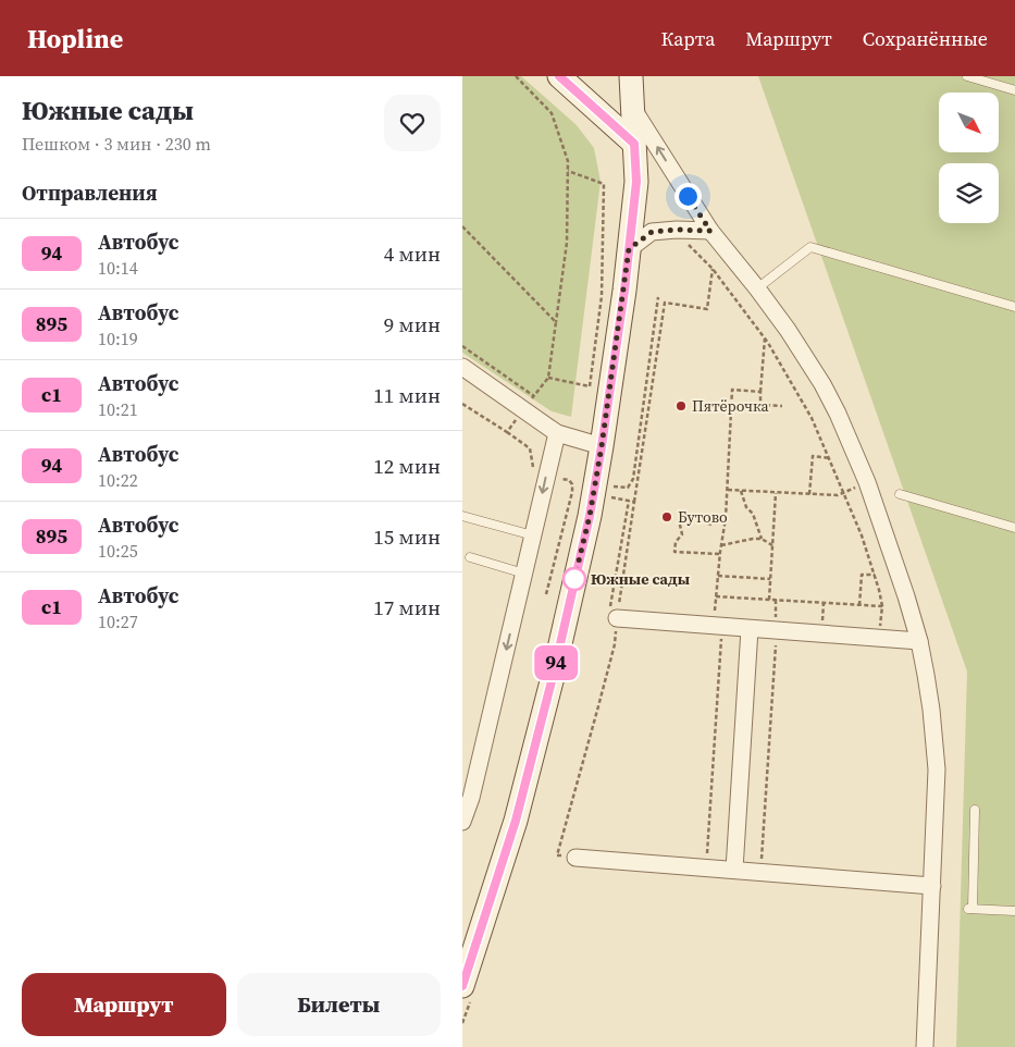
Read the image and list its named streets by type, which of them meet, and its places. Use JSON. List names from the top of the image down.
{
  "places": ["Пятёрочка", "Бутово", "Южные сады"],
  "lines": ["bus line 94"],
  "north": "bottom right",
  "page": {
    "header": "Hopline",
    "nav": ["Карта", "Маршрут", "Сохранённые"],
    "heading": [
      ["Южные сады", "Пешком · 3 мин · 230 m"],
      "Отправления"
    ],
    "on_map": "94",
    "list": [
      {
        "mark": "94",
        "name": "Автобус",
        "note": "10:14",
        "value": "4 мин"
      },
      {
        "mark": "895",
        "name": "Автобус",
        "note": "10:19",
        "value": "9 мин"
      },
      {
        "mark": "с1",
        "name": "Автобус",
        "note": "10:21",
        "value": "11 мин"
      },
      {
        "mark": "94",
        "name": "Автобус",
        "note": "10:22",
        "value": "12 мин"
      },
      {
        "mark": "895",
        "name": "Автобус",
        "note": "10:25",
        "value": "15 мин"
      },
      {
        "mark": "с1",
        "name": "Автобус",
        "note": "10:27",
        "value": "17 мин"
      }
    ],
    "buttons": ["Маршрут", "Билеты"]
  }
}
